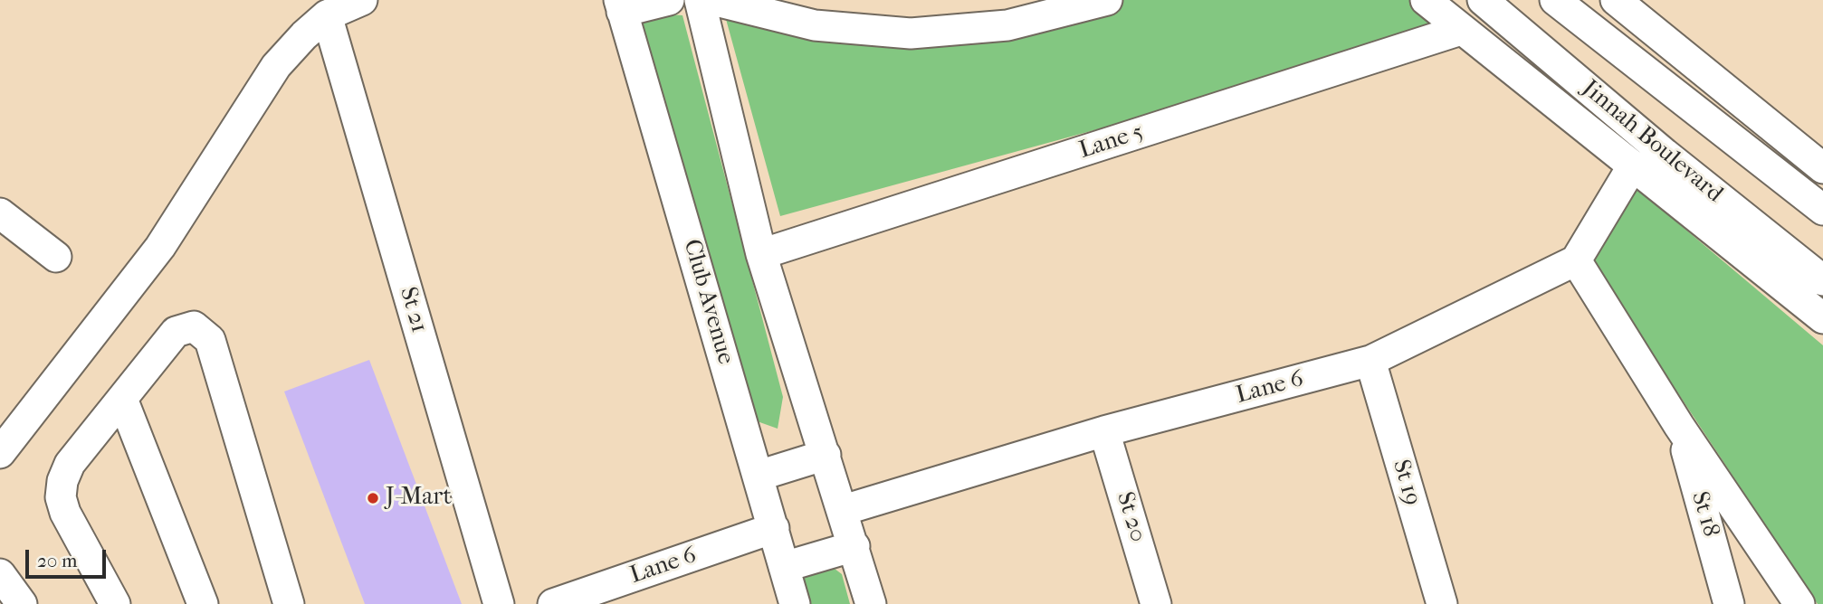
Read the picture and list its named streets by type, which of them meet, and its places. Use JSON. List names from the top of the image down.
{
  "streets": {
    "street": [
      "Lane 5",
      "Jinnah Boulevard",
      "Club Avenue",
      "St 21",
      "Lane 6",
      "St 19",
      "St 18",
      "St 20"
    ]
  },
  "crossings": [
    ["Club Avenue", "Lane 6"],
    ["Lane 6", "St 19"],
    ["Lane 6", "St 20"]
  ],
  "places": ["J-Mart"],
  "scale_bar": "20 m"
}
